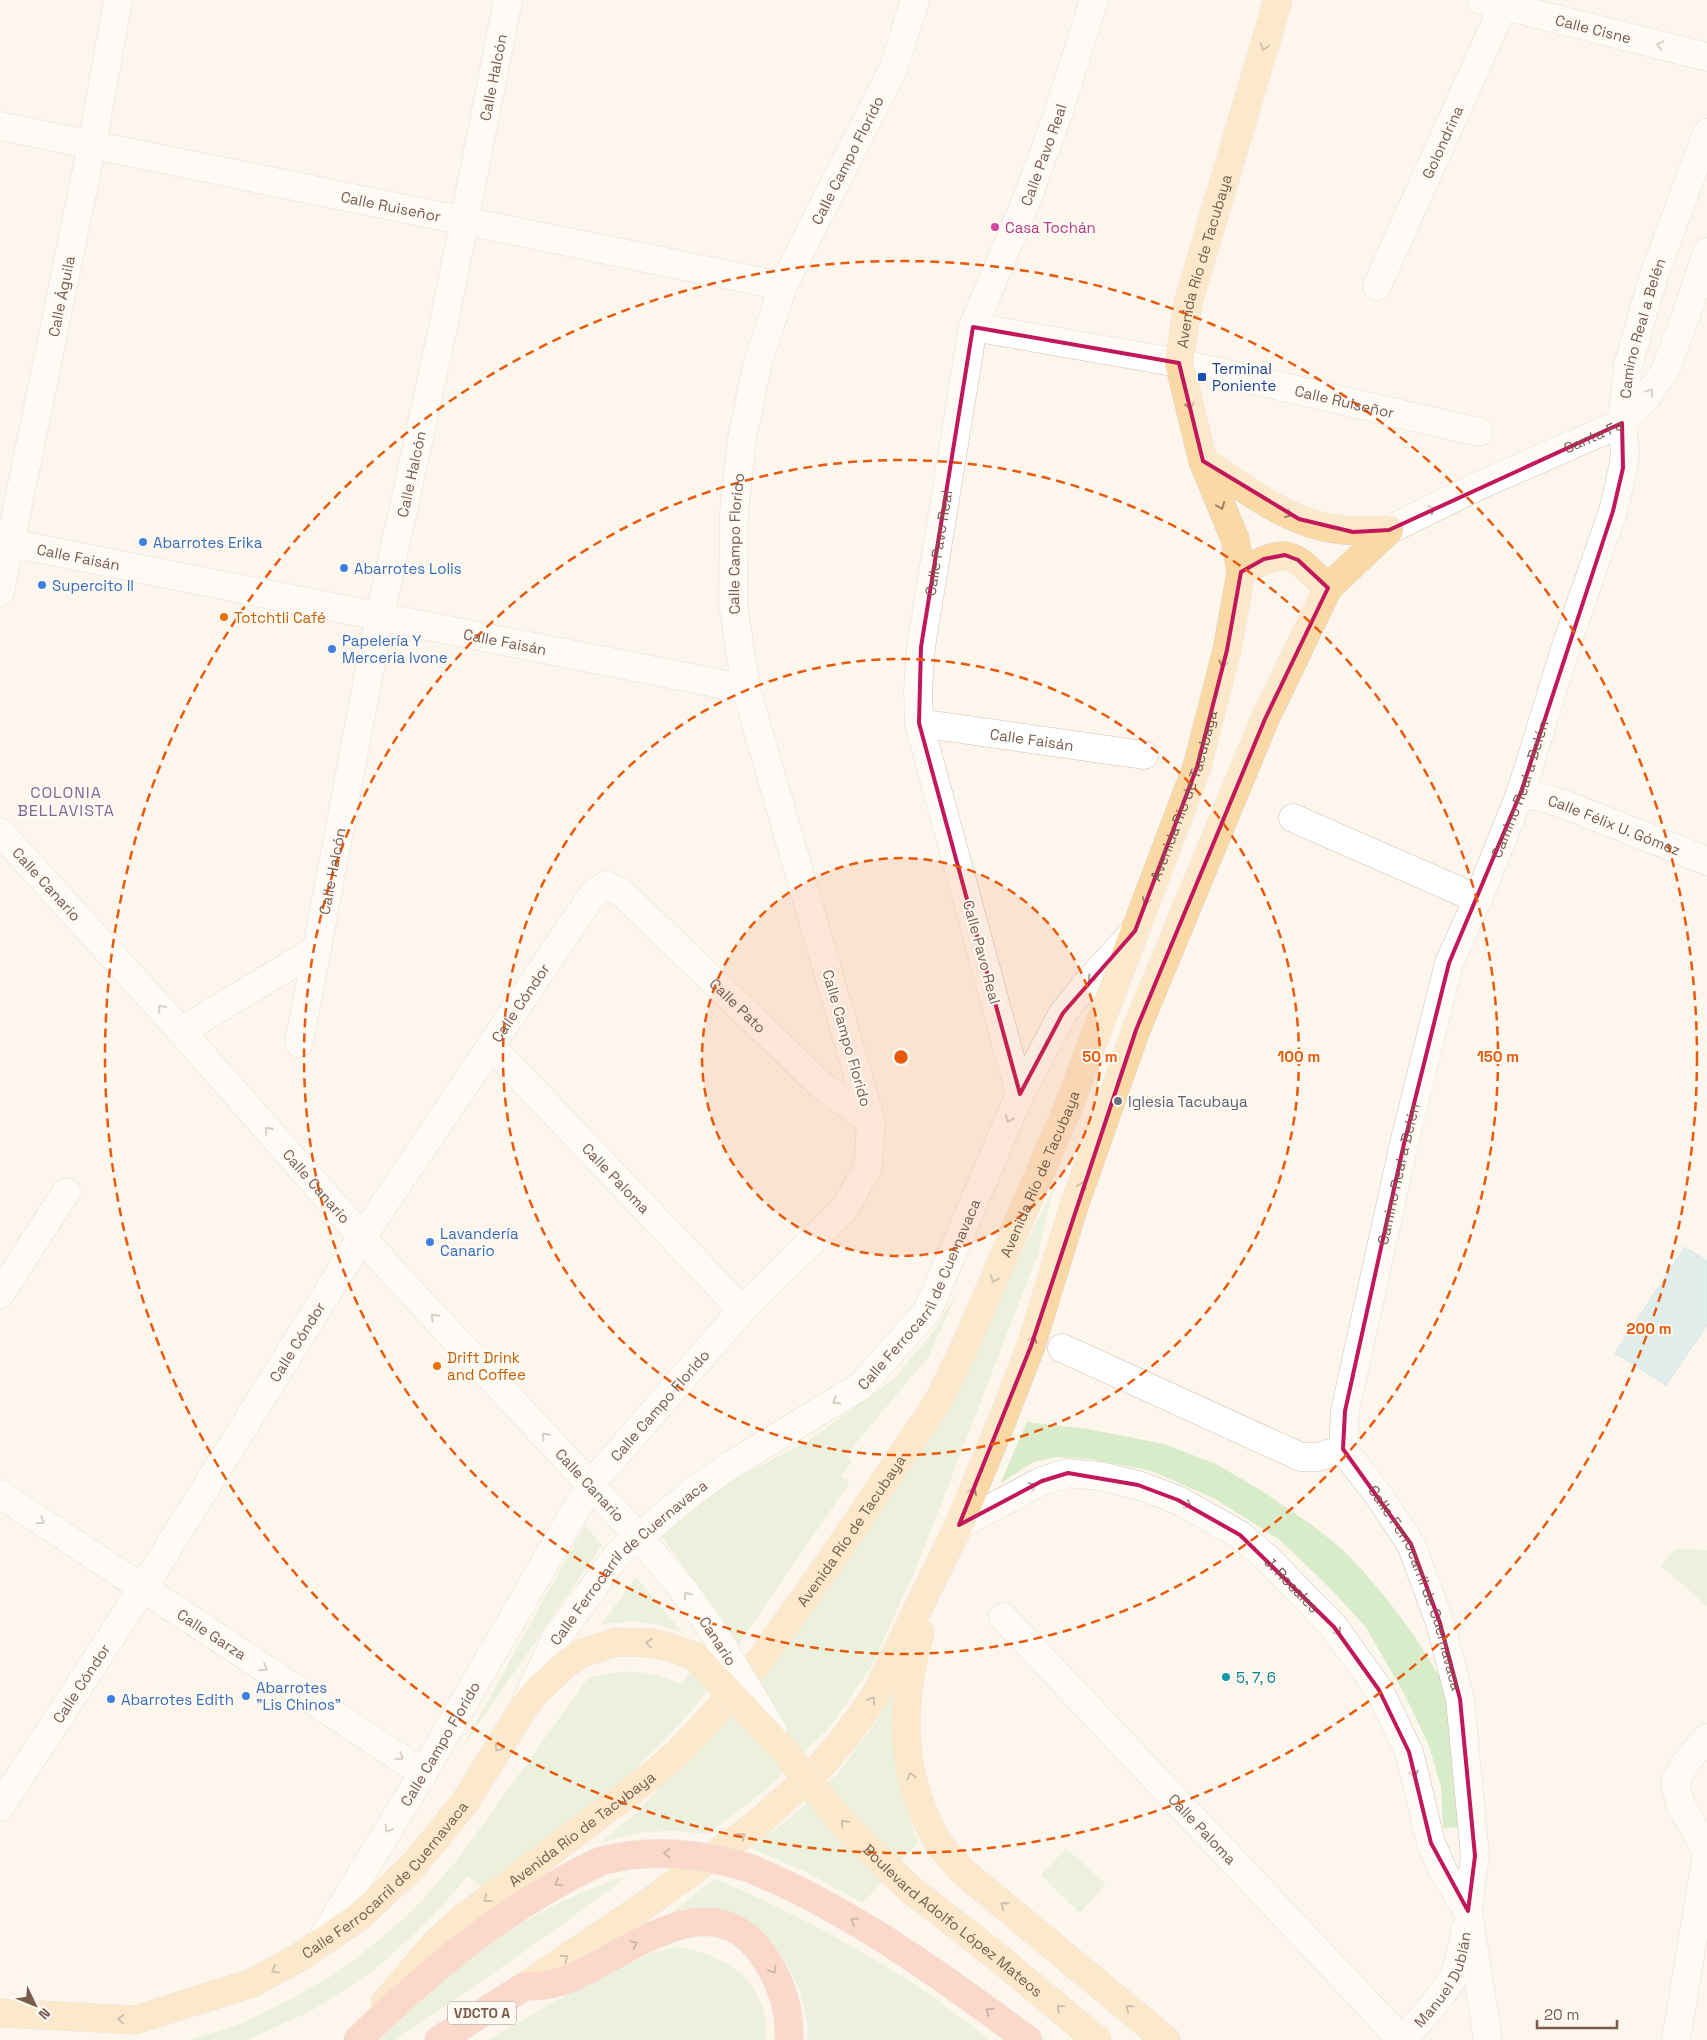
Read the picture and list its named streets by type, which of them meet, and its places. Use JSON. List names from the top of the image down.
{
  "streets": {
    "highway": ["VDCTO A"],
    "main road": ["Avenida Río de Tacubaya", "Calle Ferrocarril de Cuernavaca", "Boulevard Adolfo López Mateos"],
    "street": [
      "Calle Cisne",
      "Calle Halcón",
      "Golondrina",
      "Calle Pavo Real",
      "Calle Campo Florido",
      "Calle Ruiseñor",
      "Calle Águila",
      "Camino Real a Belén",
      "Santa Fe",
      "Calle Faisán",
      "Calle Félix U. Gómez",
      "Calle Canario",
      "Calle Cóndor",
      "Calle Pato",
      "Calle Paloma",
      "J. Rosales",
      "Calle Garza",
      "Canario",
      "Manuel Dublán"
    ]
  },
  "crossings": [
    ["Calle Cisne", "Golondrina"],
    ["Calle Halcón", "Calle Ruiseñor"],
    ["Calle Halcón", "Calle Faisán"],
    ["Calle Pavo Real", "Calle Ruiseñor"],
    ["Calle Pavo Real", "Calle Faisán"],
    ["Calle Pavo Real", "Calle Ferrocarril de Cuernavaca"],
    ["Calle Campo Florido", "Calle Ruiseñor"],
    ["Calle Campo Florido", "Calle Faisán"],
    ["Calle Campo Florido", "Calle Canario"],
    ["Calle Campo Florido", "Calle Pato"],
    ["Calle Campo Florido", "Calle Paloma"],
    ["Calle Campo Florido", "Calle Ferrocarril de Cuernavaca"],
    ["Calle Campo Florido", "Calle Garza"],
    ["Calle Ruiseñor", "Avenida Río de Tacubaya"],
    ["Calle Ruiseñor", "Calle Águila"],
    ["Avenida Río de Tacubaya", "Calle Ferrocarril de Cuernavaca"],
    ["Calle Águila", "Calle Faisán"],
    ["Camino Real a Belén", "Santa Fe"],
    ["Camino Real a Belén", "Calle Félix U. Gómez"],
    ["Camino Real a Belén", "Calle Ferrocarril de Cuernavaca"],
    ["Calle Canario", "Calle Cóndor"],
    ["Calle Canario", "Calle Ferrocarril de Cuernavaca"],
    ["Calle Canario", "Canario"],
    ["Calle Cóndor", "Calle Pato"],
    ["Calle Cóndor", "Calle Paloma"],
    ["Calle Cóndor", "Calle Garza"],
    ["Calle Paloma", "Manuel Dublán"],
    ["Calle Ferrocarril de Cuernavaca", "J. Rosales"],
    ["Calle Ferrocarril de Cuernavaca", "Canario"],
    ["Calle Ferrocarril de Cuernavaca", "Manuel Dublán"],
    ["J. Rosales", "Manuel Dublán"],
    ["Canario", "Boulevard Adolfo López Mateos"]
  ],
  "one_way": [
    "Calle Cisne",
    "Santa Fe",
    "Calle Canario",
    "Calle Ferrocarril de Cuernavaca",
    "Calle Garza",
    "Canario",
    "Boulevard Adolfo López Mateos"
  ],
  "districts": ["COLONIA BELLAVISTA"],
  "places": {
    "other": [
      "Casa Tochán",
      "Abarrotes Erika",
      "Abarrotes Lolis",
      "Supercito II",
      "Totchtli Café",
      "Papelería Y Merceria Ivone",
      "Iglesia Tacubaya",
      "Lavandería Canario",
      "Drift Drink and Coffee",
      "5, 7, 6",
      "Abarrotes \"Lis Chinos\"",
      "Abarrotes Edith"
    ],
    "transit": ["Terminal Poniente"]
  },
  "scale_bar": "20 m",
  "north": "bottom right",
  "rings": [
    "50 m",
    "100 m",
    "150 m",
    "200 m"
  ]
}
